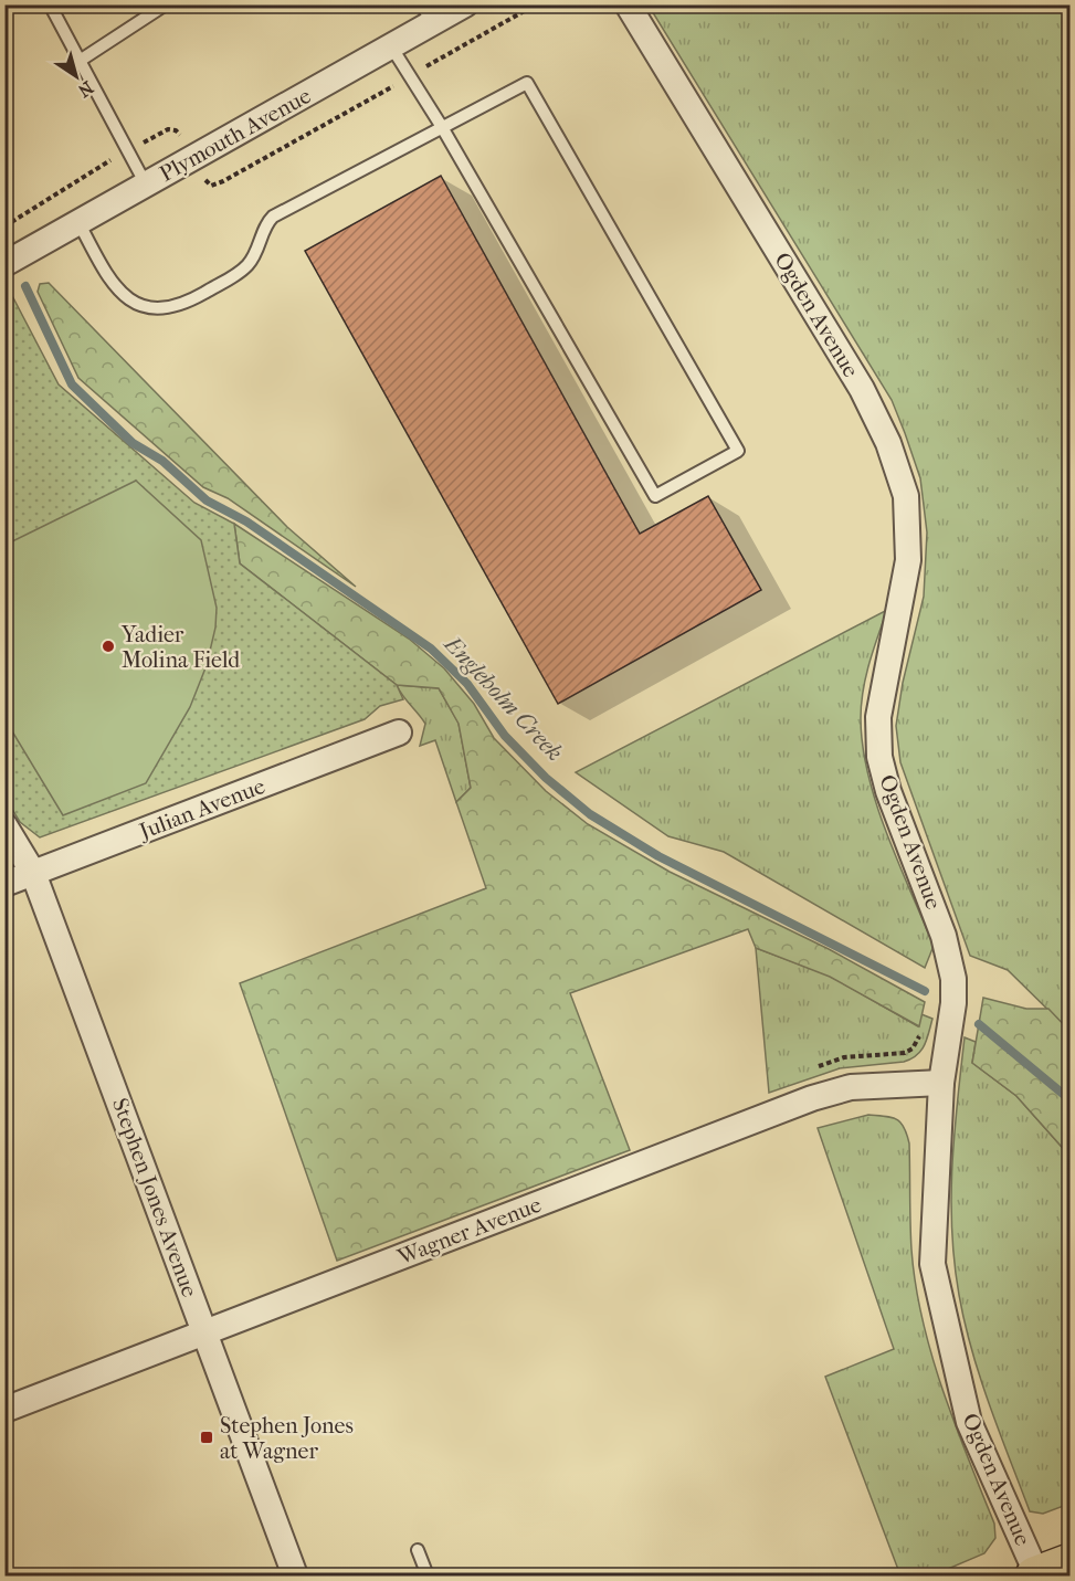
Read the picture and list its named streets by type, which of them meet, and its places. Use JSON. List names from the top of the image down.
{
  "streets": {
    "street": [
      "Plymouth Avenue",
      "Ogden Avenue",
      "Julian Avenue",
      "Stephen Jones Avenue",
      "Wagner Avenue"
    ]
  },
  "crossings": [
    ["Ogden Avenue", "Wagner Avenue"],
    ["Julian Avenue", "Stephen Jones Avenue"],
    ["Stephen Jones Avenue", "Wagner Avenue"]
  ],
  "water": ["Engleholm Creek"],
  "places": {
    "other": ["Yadier Molina Field"],
    "transit": ["Stephen Jones at Wagner"]
  },
  "north": "bottom right"
}
